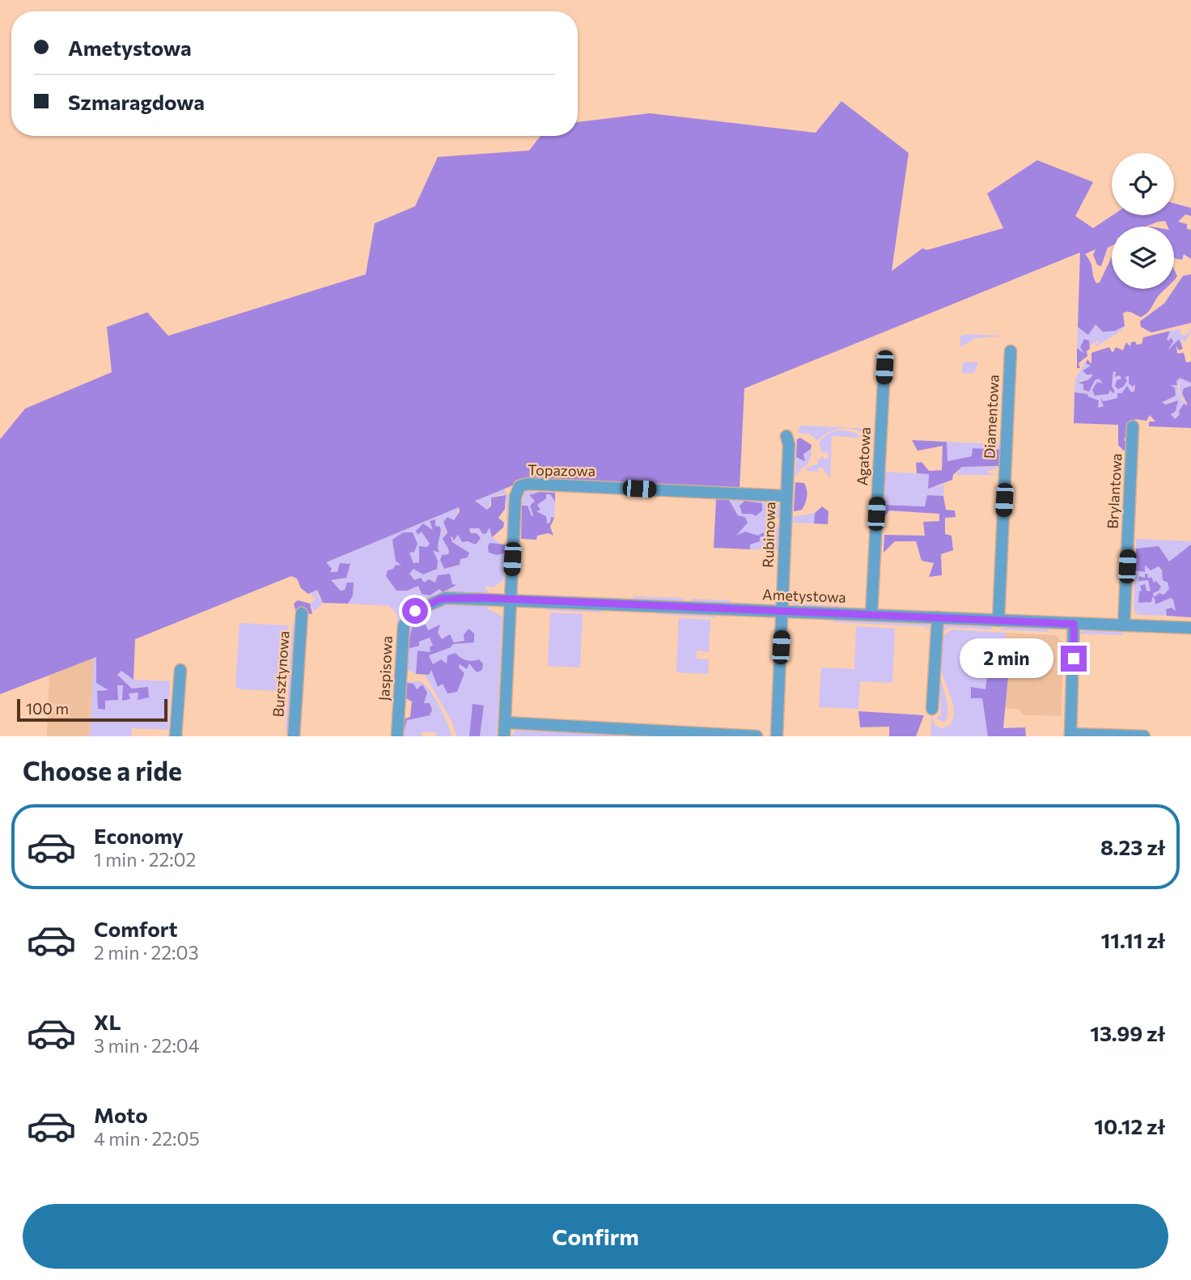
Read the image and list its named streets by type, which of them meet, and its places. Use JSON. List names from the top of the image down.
{
  "streets": {
    "street": [
      "Diamentowa",
      "Agatowa",
      "Topazowa",
      "Brylantowa",
      "Rubinowa",
      "Ametystowa",
      "Jaspisowa",
      "Bursztynowa"
    ]
  },
  "crossings": [
    ["Diamentowa", "Ametystowa"],
    ["Agatowa", "Ametystowa"],
    ["Topazowa", "Rubinowa"],
    ["Topazowa", "Ametystowa"],
    ["Brylantowa", "Ametystowa"],
    ["Rubinowa", "Ametystowa"],
    ["Ametystowa", "Jaspisowa"]
  ],
  "scale_bar": "100 m",
  "page": {
    "banner": ["Ametystowa", "Szmaragdowa"],
    "bubble": "2 min",
    "scale": "100 m",
    "heading": "Choose a ride",
    "list": [
      {
        "name": "Economy",
        "note": "1 min · 22:02",
        "value": "8.23 zł"
      },
      {
        "name": "Comfort",
        "note": "2 min · 22:03",
        "value": "11.11 zł"
      },
      {
        "name": "XL",
        "note": "3 min · 22:04",
        "value": "13.99 zł"
      },
      {
        "name": "Moto",
        "note": "4 min · 22:05",
        "value": "10.12 zł"
      }
    ],
    "buttons": "Confirm"
  }
}
